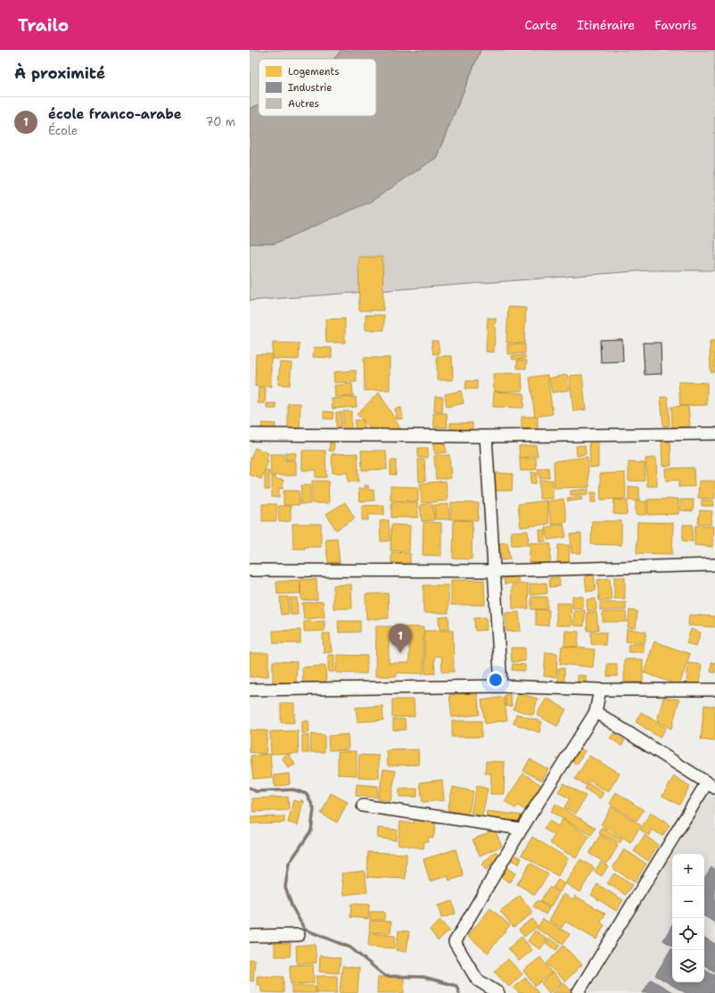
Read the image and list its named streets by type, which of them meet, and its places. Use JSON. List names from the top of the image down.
{
  "legend": ["Logements", "Industrie", "Autres"],
  "page": {
    "header": "Trailo",
    "nav": ["Carte", "Itinéraire", "Favoris"],
    "heading": "À proximité",
    "list": [
      {
        "mark": "1",
        "name": "école franco-arabe",
        "note": "École",
        "value": "70 m"
      }
    ],
    "pins": "1",
    "map_buttons": ["+", "−"]
  }
}
